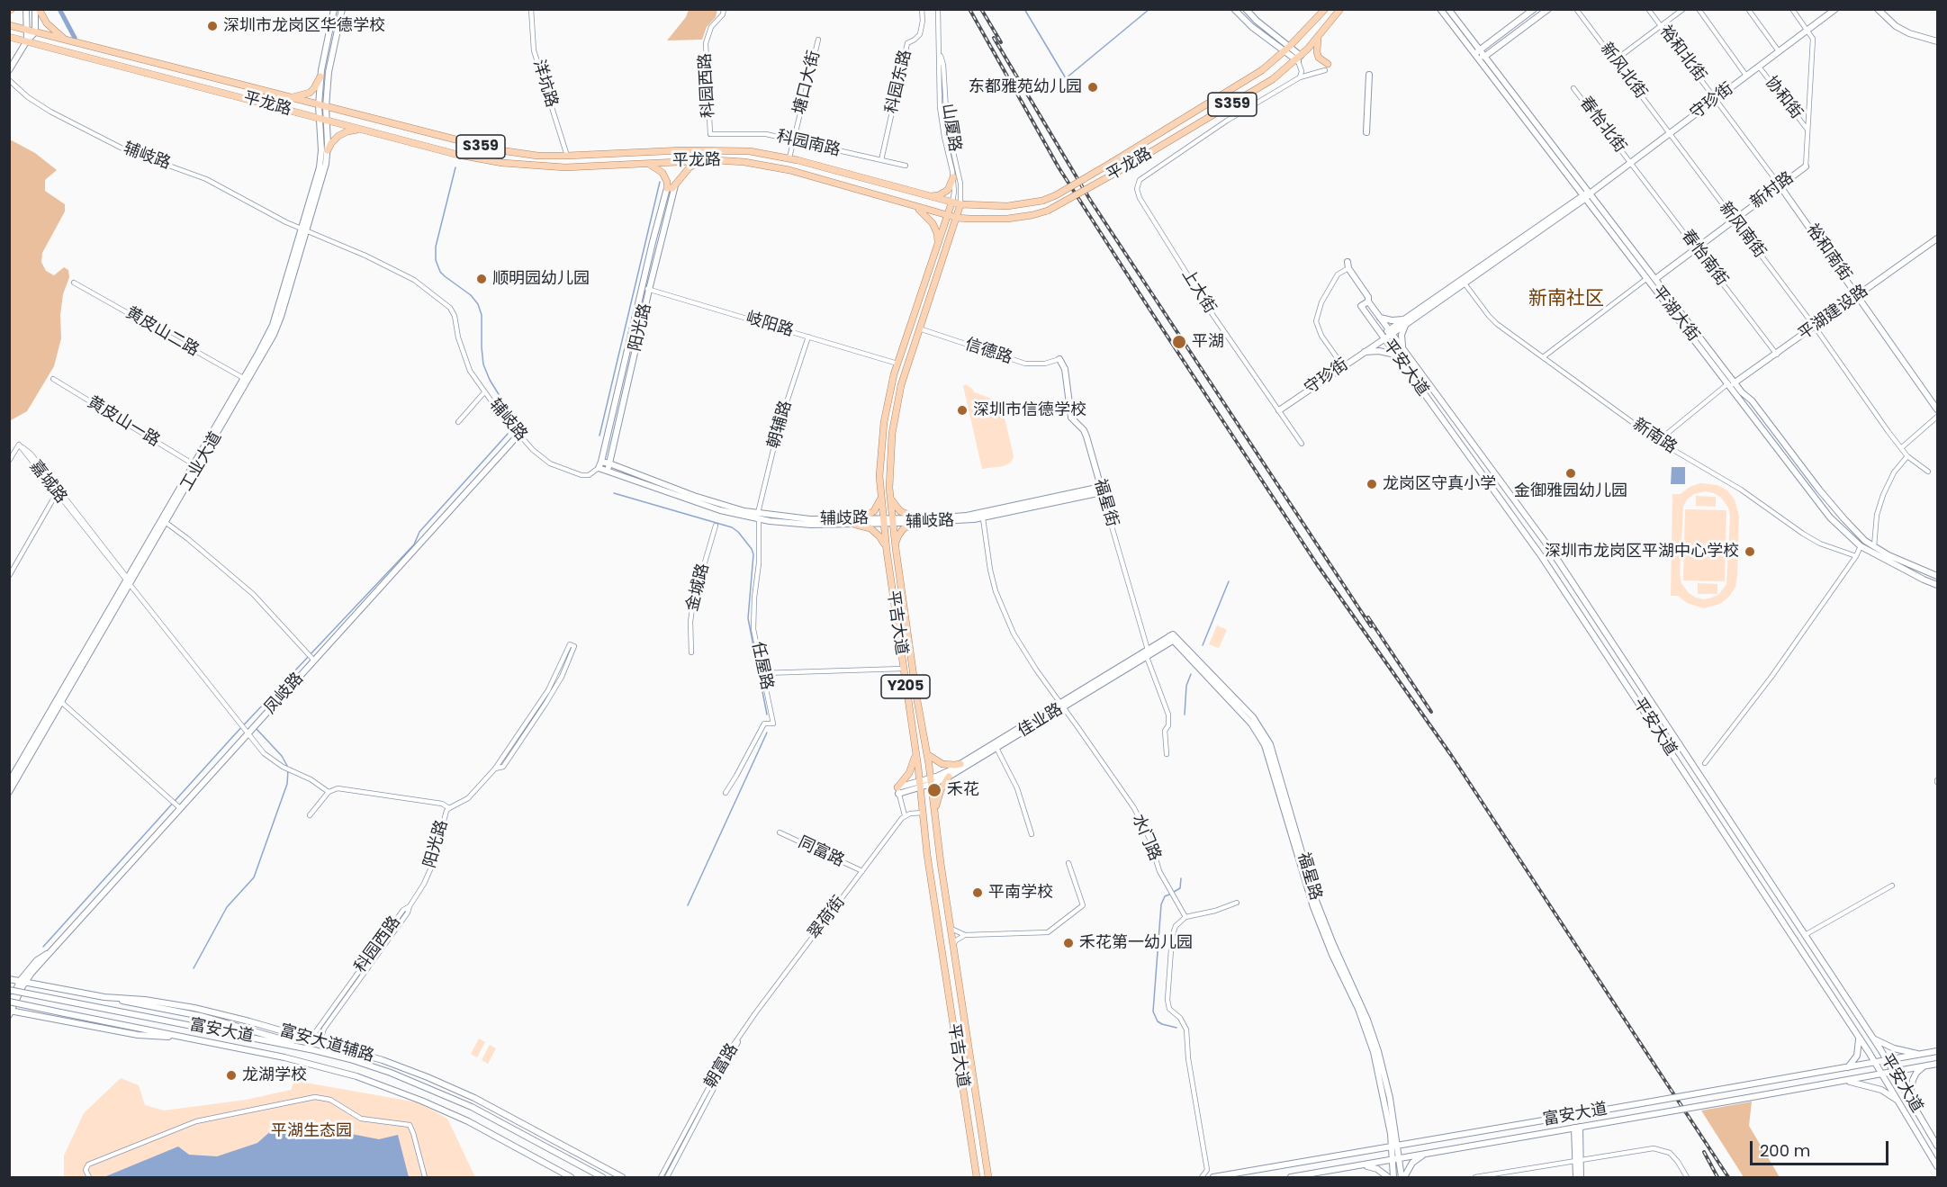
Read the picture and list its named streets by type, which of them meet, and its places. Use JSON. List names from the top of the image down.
{
  "streets": {
    "main road": [
      "平龙路",
      "S359",
      "平吉大道",
      "Y205"
    ],
    "street": [
      "裕和北街",
      "新风北街",
      "科园东路",
      "塘口大街",
      "洋坑路",
      "科园西路",
      "协和街",
      "守珍街",
      "春怡北街",
      "山厦路",
      "科园南路",
      "辅岐路",
      "新村路",
      "新风南街",
      "裕和南街",
      "春怡南街",
      "上大街",
      "平湖建设路",
      "平湖大街",
      "岐阳路",
      "阳光路",
      "黄皮山二路",
      "信德路",
      "平安大道",
      "黄皮山一路",
      "朝辅路",
      "新南路",
      "工业大道",
      "嘉城路",
      "福星街",
      "辅歧路",
      "金城路",
      "任屋路",
      "凤岐路",
      "佳业路",
      "水门路",
      "同富路",
      "福星路",
      "翠荷街",
      "富安大道",
      "富安大道辅路",
      "朝富路"
    ]
  },
  "crossings": [
    ["裕和北街", "守珍街"],
    ["裕和北街", "裕和南街"],
    ["新风北街", "守珍街"],
    ["新风北街", "新风南街"],
    ["科园东路", "科园南路"],
    ["塘口大街", "平龙路"],
    ["塘口大街", "科园南路"],
    ["洋坑路", "平龙路"],
    ["科园西路", "科园南路"],
    ["科园西路", "阳光路"],
    ["科园西路", "富安大道辅路"],
    ["协和街", "守珍街"],
    ["协和街", "新村路"],
    ["守珍街", "春怡北街"],
    ["守珍街", "新村路"],
    ["守珍街", "新风南街"],
    ["守珍街", "裕和南街"],
    ["守珍街", "春怡南街"],
    ["守珍街", "上大街"],
    ["守珍街", "平湖大街"],
    ["守珍街", "平安大道"],
    ["守珍街", "新南路"],
    ["平龙路", "山厦路"],
    ["平龙路", "工业大道"],
    ["平龙路", "平吉大道"],
    ["春怡北街", "春怡南街"],
    ["山厦路", "平吉大道"],
    ["辅岐路", "阳光路"],
    ["辅岐路", "工业大道"],
    ["辅岐路", "福星街"],
    ["辅岐路", "辅歧路"],
    ["辅岐路", "平吉大道"],
    ["辅岐路", "凤岐路"],
    ["辅岐路", "水门路"],
    ["新村路", "新风南街"],
    ["新村路", "裕和南街"],
    ["新村路", "春怡南街"],
    ["新村路", "平湖大街"],
    ["新风南街", "平湖建设路"],
    ["裕和南街", "平湖建设路"],
    ["春怡南街", "平湖建设路"],
    ["平湖建设路", "平湖大街"],
    ["岐阳路", "阳光路"],
    ["岐阳路", "朝辅路"],
    ["岐阳路", "平吉大道"],
    ["阳光路", "辅歧路"],
    ["黄皮山二路", "工业大道"],
    ["信德路", "福星街"],
    ["信德路", "平吉大道"],
    ["平安大道", "富安大道"],
    ["黄皮山一路", "工业大道"],
    ["朝辅路", "辅歧路"],
    ["朝辅路", "任屋路"],
    ["工业大道", "嘉城路"],
    ["嘉城路", "凤岐路"],
    ["福星街", "佳业路"],
    ["辅歧路", "平吉大道"],
    ["辅歧路", "任屋路"],
    ["平吉大道", "佳业路"],
    ["凤岐路", "富安大道辅路"],
    ["佳业路", "水门路"],
    ["佳业路", "福星路"],
    ["同富路", "翠荷街"],
    ["福星路", "富安大道"],
    ["翠荷街", "朝富路"]
  ],
  "districts": ["新南社区"],
  "parks": ["平湖生态园"],
  "places": [
    "深圳市龙岗区华德学校",
    "东都雅苑幼儿园",
    "顺明园幼儿园",
    "平湖",
    "深圳市信德学校",
    "金御雅园幼儿园",
    "龙岗区守真小学",
    "深圳市龙岗区平湖中心学校",
    "禾花",
    "平南学校",
    "禾花第一幼儿园",
    "龙湖学校"
  ],
  "scale_bar": "200 m"
}
